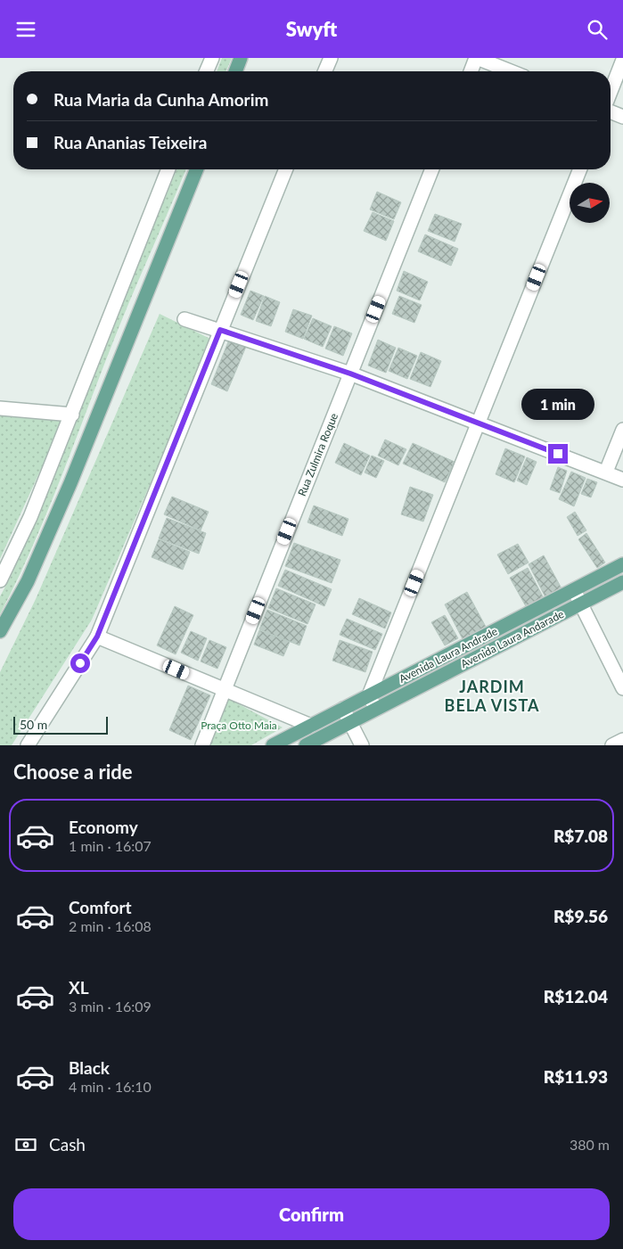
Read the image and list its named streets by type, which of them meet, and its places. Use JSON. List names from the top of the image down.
{
  "streets": {
    "main road": ["Avenida Laura Andarade", "Avenida Laura Andrade"],
    "street": ["Rua Zulmira Roque"]
  },
  "districts": ["JARDIM BELA VISTA"],
  "parks": ["Praça Otto Maia"],
  "scale_bar": "50 m",
  "north": "right",
  "page": {
    "header": "Swyft",
    "banner": ["Rua Maria da Cunha Amorim", "Rua Ananias Teixeira"],
    "bubble": "1 min",
    "scale": "50 m",
    "heading": "Choose a ride",
    "list": [
      {
        "name": "Economy",
        "note": "1 min · 16:07",
        "value": "R$7.08"
      },
      {
        "name": "Comfort",
        "note": "2 min · 16:08",
        "value": "R$9.56"
      },
      {
        "name": "XL",
        "note": "3 min · 16:09",
        "value": "R$12.04"
      },
      {
        "name": "Black",
        "note": "4 min · 16:10",
        "value": "R$11.93"
      }
    ],
    "pay": ["Cash", "380 m"],
    "buttons": "Confirm"
  }
}
